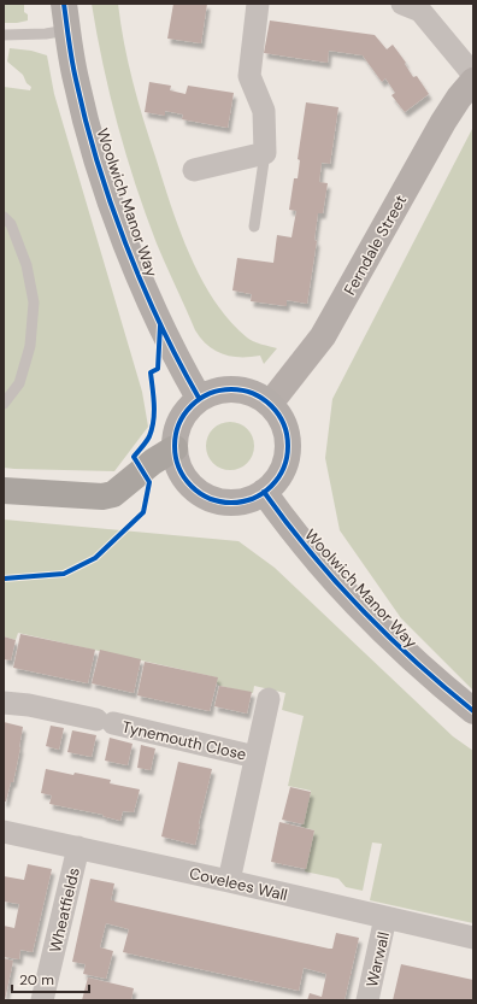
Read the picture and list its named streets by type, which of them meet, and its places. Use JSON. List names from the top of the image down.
{
  "streets": {
    "main road": ["Woolwich Manor Way"],
    "street": [
      "Ferndale Street",
      "Tynemouth Close",
      "Covelees Wall",
      "Wheatfields",
      "Warwall"
    ]
  },
  "crossings": [
    ["Woolwich Manor Way", "Ferndale Street"],
    ["Tynemouth Close", "Covelees Wall"],
    ["Covelees Wall", "Wheatfields"],
    ["Covelees Wall", "Warwall"]
  ],
  "scale_bar": "20 m"
}
